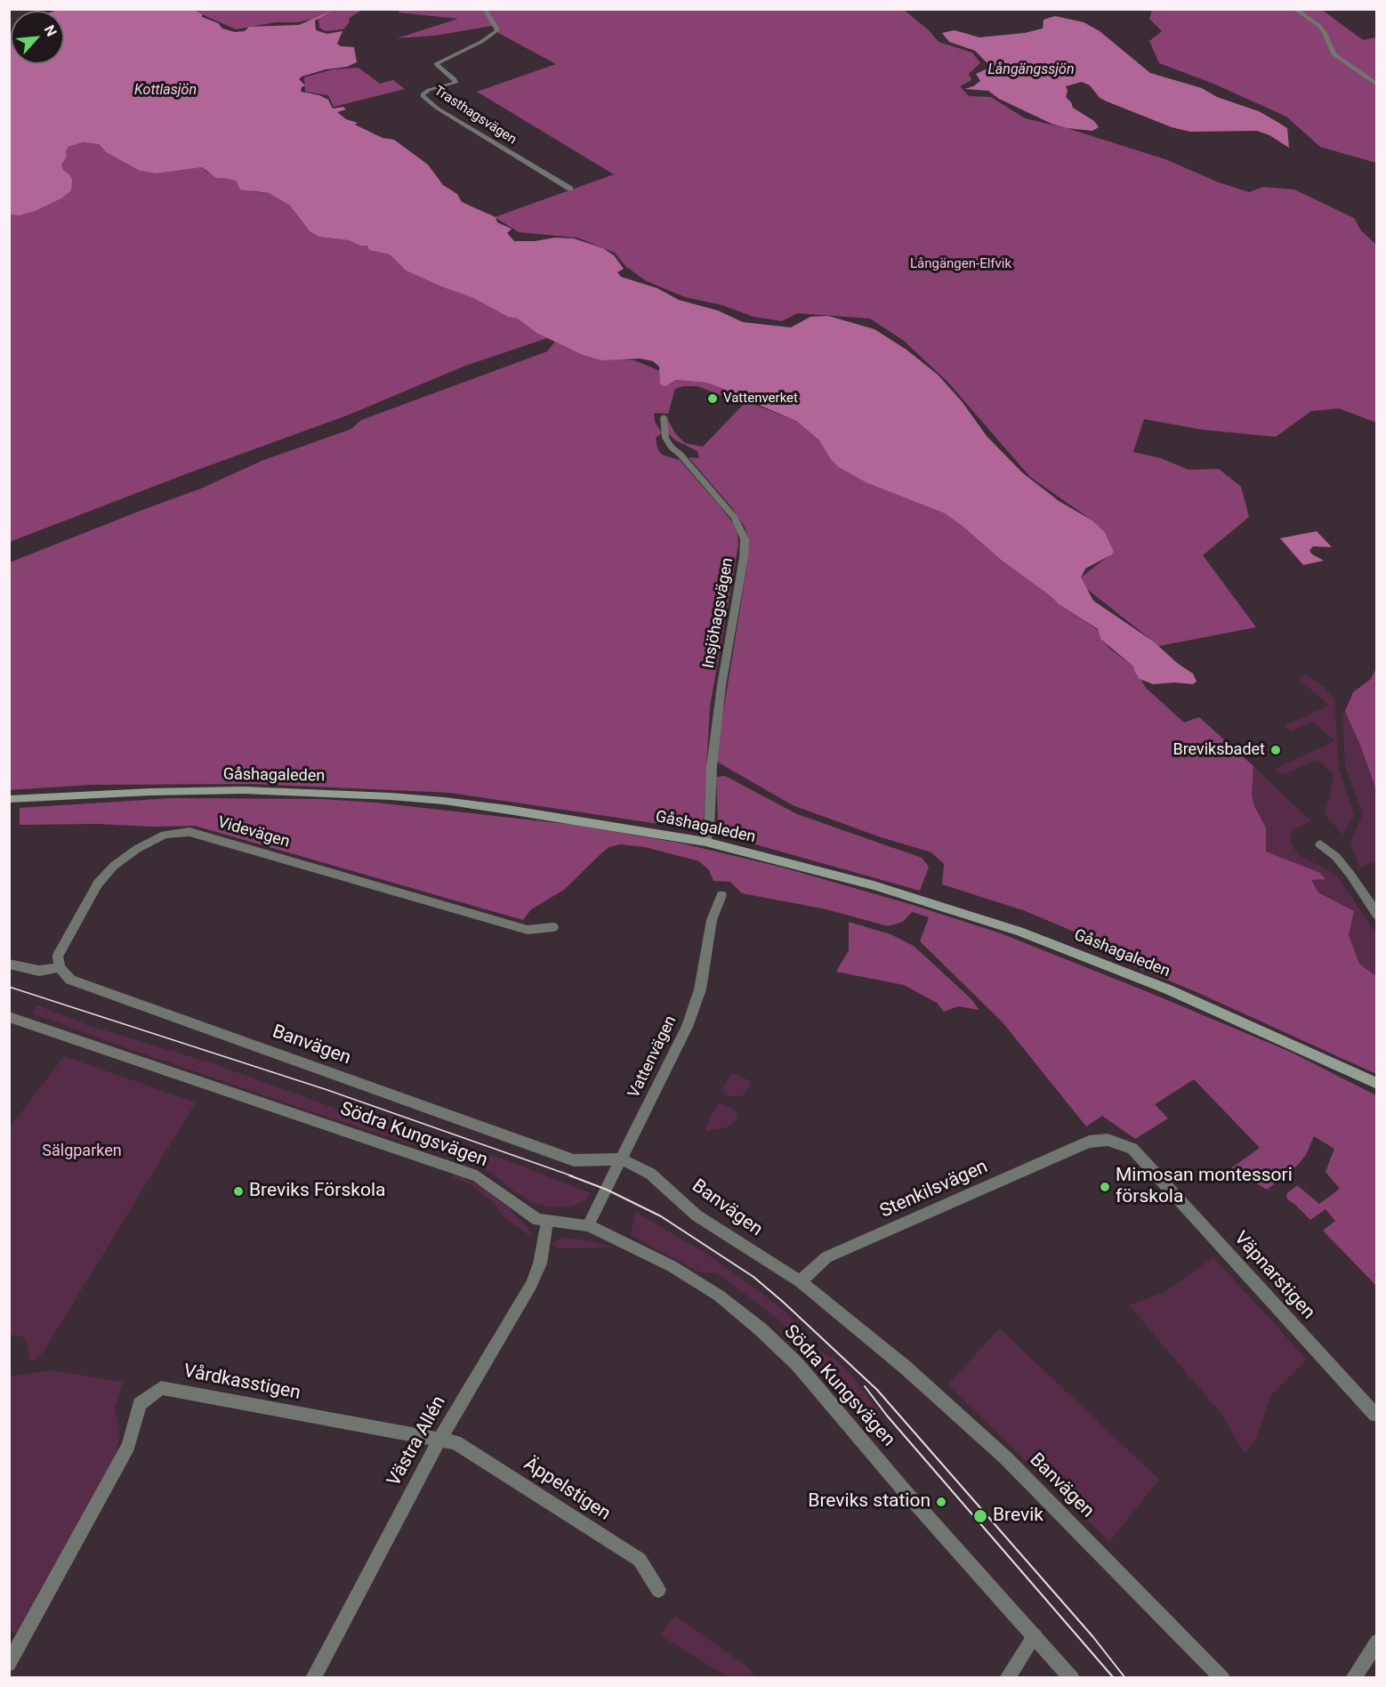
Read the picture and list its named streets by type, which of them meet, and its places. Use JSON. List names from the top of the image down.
{
  "streets": {
    "main road": ["Gåshagaleden"],
    "street": [
      "Trasthagsvägen",
      "Insjöhagsvägen",
      "Videvägen",
      "Banvägen",
      "Vattenvägen",
      "Södra Kungsvägen",
      "Stenkilsvägen",
      "Väpnarstigen",
      "Vårdkasstigen",
      "Västra Allén",
      "Äppelstigen"
    ]
  },
  "crossings": [
    ["Insjöhagsvägen", "Gåshagaleden"],
    ["Videvägen", "Banvägen"],
    ["Banvägen", "Vattenvägen"],
    ["Banvägen", "Stenkilsvägen"],
    ["Vattenvägen", "Södra Kungsvägen"],
    ["Södra Kungsvägen", "Västra Allén"],
    ["Stenkilsvägen", "Väpnarstigen"],
    ["Vårdkasstigen", "Västra Allén"],
    ["Vårdkasstigen", "Äppelstigen"],
    ["Västra Allén", "Äppelstigen"]
  ],
  "water": ["Långängssjön", "Kottlasjön"],
  "parks": ["Långängen-Elfvik", "Sälgparken"],
  "places": [
    "Vattenverket",
    "Breviksbadet",
    "Mimosan montessori förskola",
    "Breviks Förskola",
    "Breviks station",
    "Brevik"
  ],
  "north": "top right"
}
